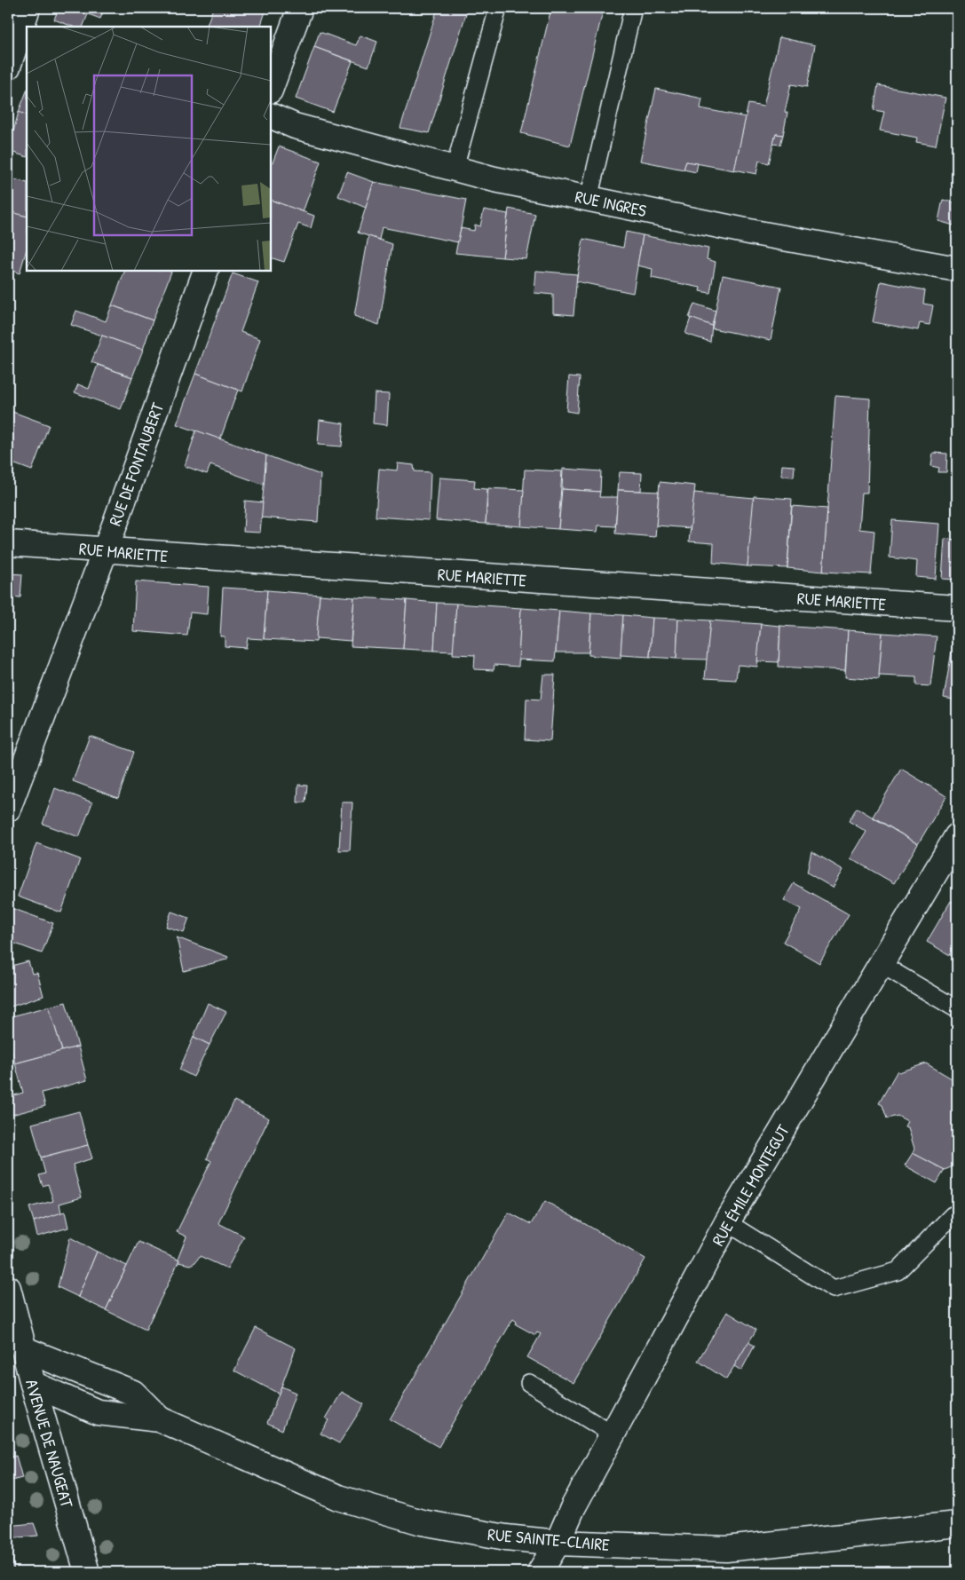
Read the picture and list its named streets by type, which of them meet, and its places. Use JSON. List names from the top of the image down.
{
  "streets": {
    "street": [
      "RUE INGRES",
      "RUE DE FONTAUBERT",
      "RUE MARIETTE",
      "RUE ÉMILE MONTEGUT",
      "AVENUE DE NAUGEAT",
      "RUE SAINTE-CLAIRE"
    ]
  },
  "crossings": [
    ["RUE DE FONTAUBERT", "RUE MARIETTE"],
    ["RUE ÉMILE MONTEGUT", "RUE SAINTE-CLAIRE"],
    ["AVENUE DE NAUGEAT", "RUE SAINTE-CLAIRE"]
  ]
}
